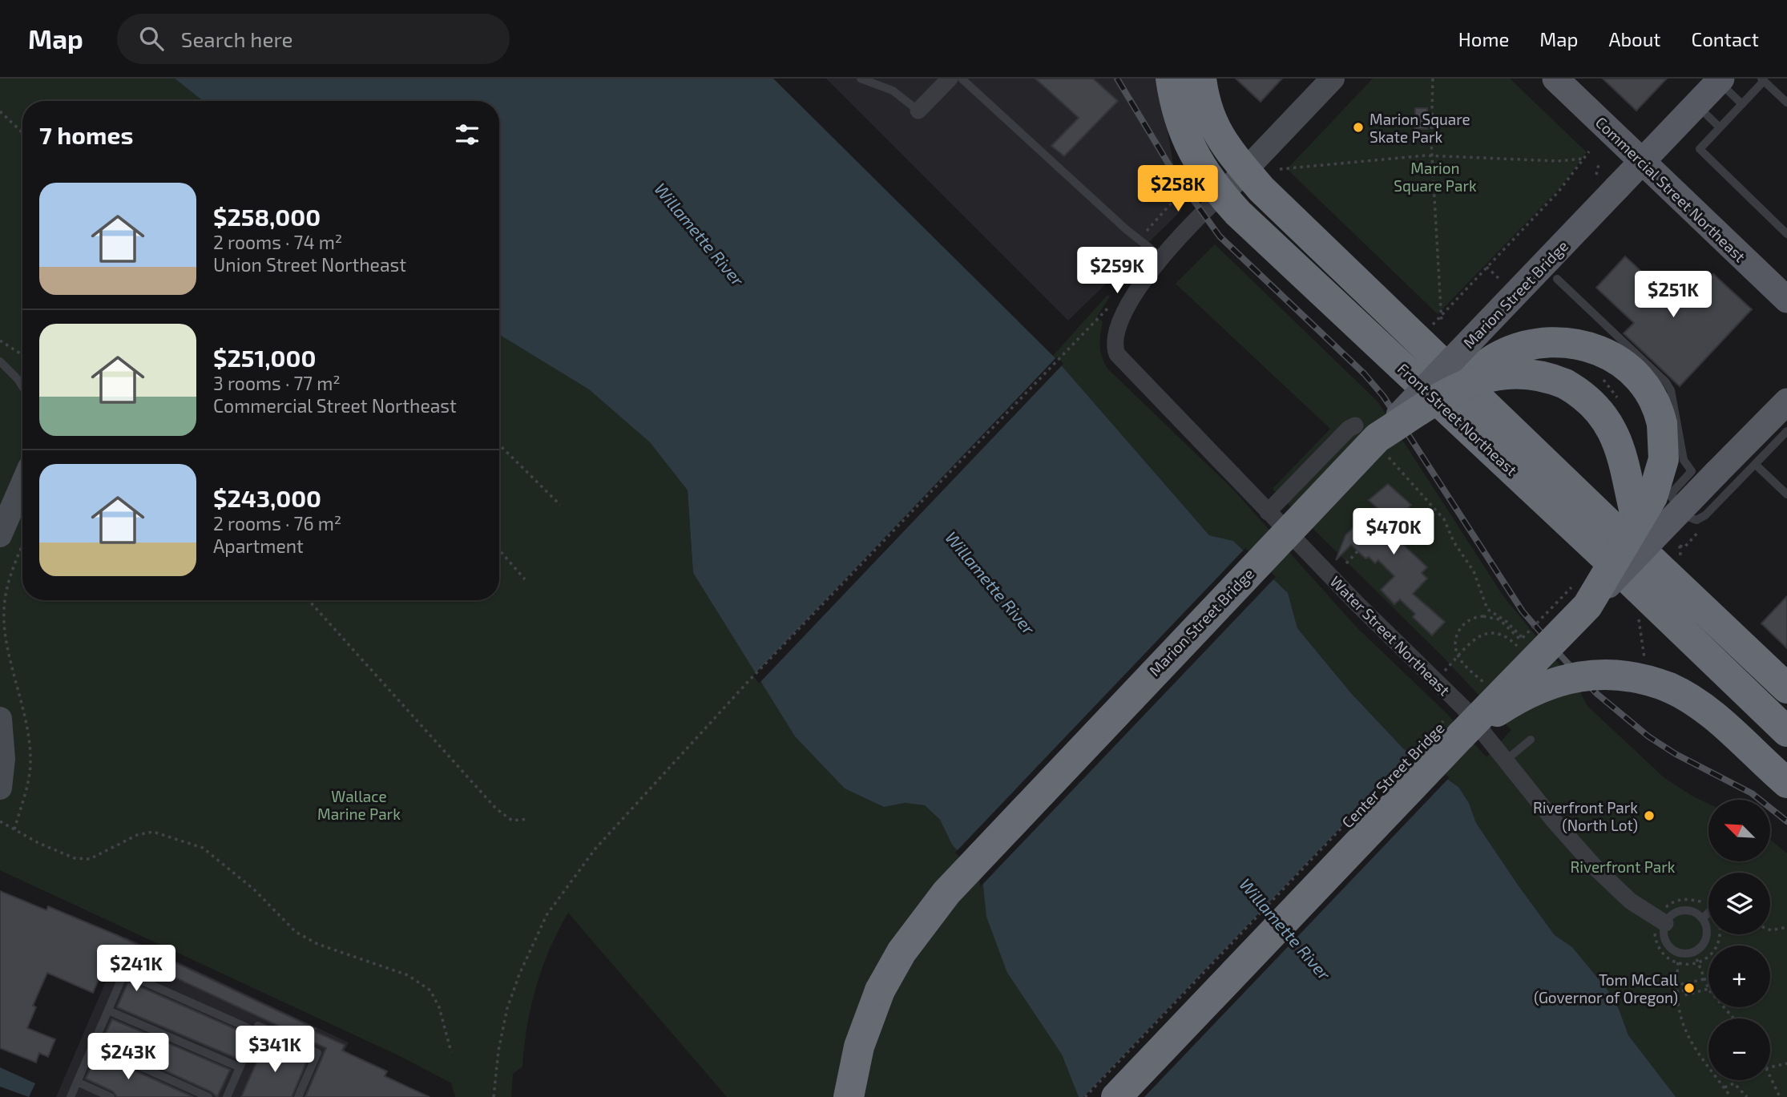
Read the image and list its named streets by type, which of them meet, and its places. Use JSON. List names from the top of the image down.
{
  "streets": {
    "highway": ["Marion Street Bridge", "Front Street Northeast", "Center Street Bridge"],
    "main road": ["Commercial Street Northeast"],
    "street": ["Water Street Northeast"]
  },
  "crossings": [
    ["Commercial Street Northeast", "Marion Street Bridge"]
  ],
  "water": ["Willamette River"],
  "parks": ["Marion Square Park", "Wallace Marine Park", "Riverfront Park"],
  "places": ["Marion Square Skate Park", "Riverfront Park (North Lot)", "Tom McCall (Governor of Oregon)"],
  "north": "top left",
  "page": {
    "header": "Map",
    "search": "Search here",
    "nav": [
      "Home",
      "Map",
      "About",
      "Contact"
    ],
    "heading": "7 homes",
    "price": [
      "$258K",
      "$259K",
      "$251K",
      "$470K",
      "$241K",
      "$341K",
      "$243K"
    ],
    "list": [
      {
        "name": "$258,000",
        "note": "2 rooms · 74 m² · Union Street Northeast"
      },
      {
        "name": "$251,000",
        "note": "3 rooms · 77 m² · Commercial Street Northeast"
      },
      {
        "name": "$243,000",
        "note": "2 rooms · 76 m² · Apartment"
      }
    ],
    "map_buttons": ["+", "−"]
  }
}
